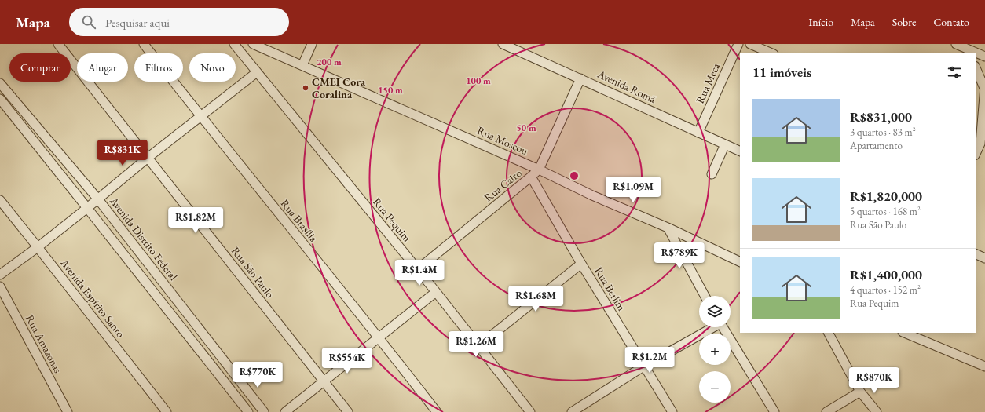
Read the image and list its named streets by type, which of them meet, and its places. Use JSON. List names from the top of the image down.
{
  "streets": {
    "street": [
      "Rua Meca",
      "Avenida Romã",
      "Rua Moscou",
      "Rua Cairo",
      "Rua Pequim",
      "Rua Brasília",
      "Avenida Distrito Federal",
      "Rua São Paulo",
      "Rua Berlim",
      "Avenida Espírito Santo",
      "Rua Amazonas"
    ]
  },
  "crossings": [
    ["Rua Meca", "Avenida Romã"],
    ["Avenida Romã", "Rua Cairo"],
    ["Rua Moscou", "Rua Cairo"],
    ["Rua Cairo", "Rua Pequim"],
    ["Rua Cairo", "Rua Berlim"]
  ],
  "places": ["CMEI Cora Coralina"],
  "page": {
    "header": "Mapa",
    "search": "Pesquisar aqui",
    "nav": [
      "Início",
      "Mapa",
      "Sobre",
      "Contato"
    ],
    "chip": [
      "Comprar",
      "Alugar",
      "Filtros",
      "Novo"
    ],
    "heading": "11 imóveis",
    "list": [
      {
        "name": "R$831,000",
        "note": "3 quartos · 83 m² · Apartamento"
      },
      {
        "name": "R$1,820,000",
        "note": "5 quartos · 168 m² · Rua São Paulo"
      },
      {
        "name": "R$1,400,000",
        "note": "4 quartos · 152 m² · Rua Pequim"
      }
    ],
    "price": [
      "R$831K",
      "R$1.09M",
      "R$1.82M",
      "R$789K",
      "R$1.4M",
      "R$1.68M",
      "R$1.26M",
      "R$1.2M",
      "R$554K",
      "R$770K",
      "R$870K"
    ],
    "map_buttons": ["+", "−"]
  },
  "rings": [
    "200 m",
    "100 m",
    "150 m",
    "50 m"
  ]
}
